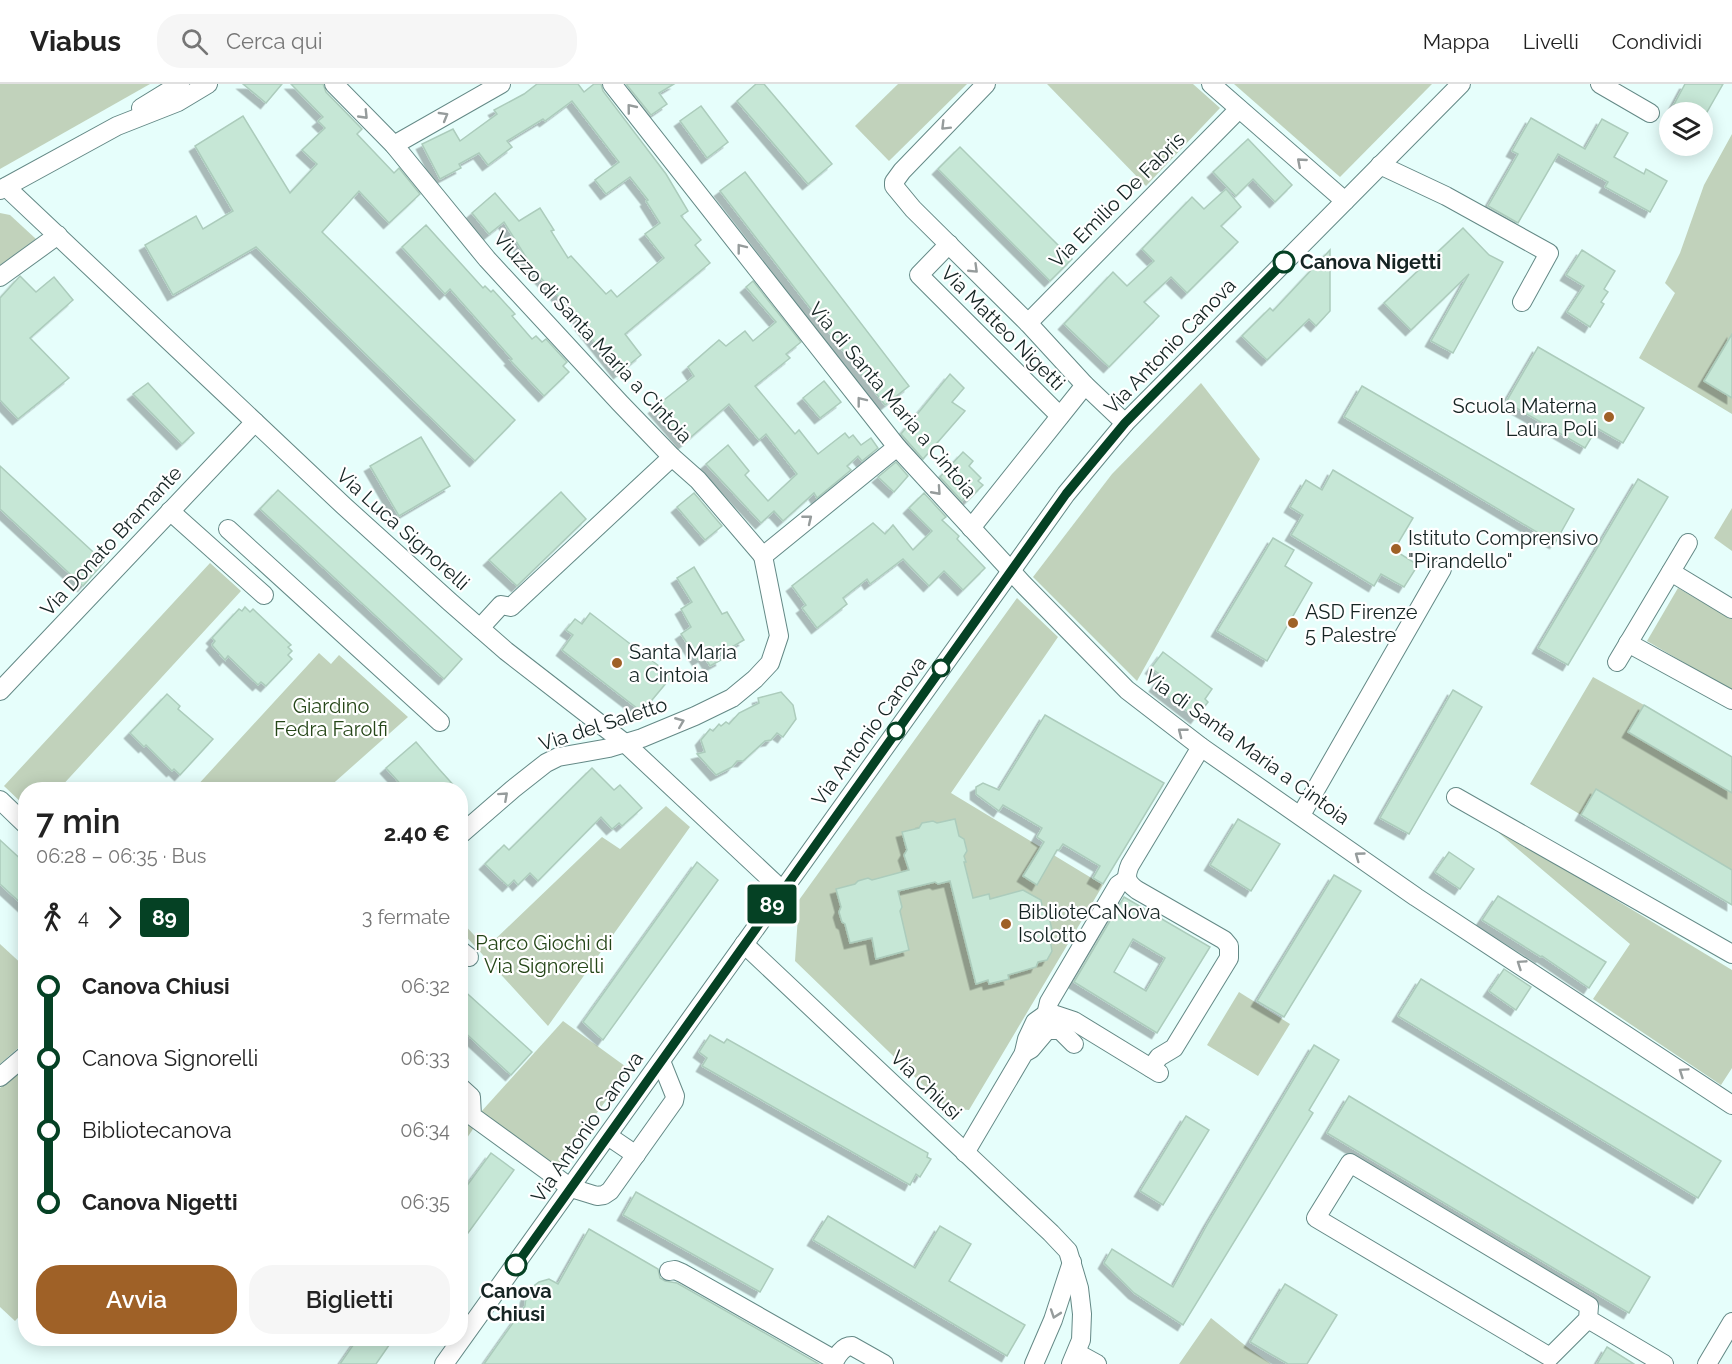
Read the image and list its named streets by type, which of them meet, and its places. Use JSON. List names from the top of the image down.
{
  "streets": {
    "street": [
      "Via Emilio De Fabris",
      "Via Matteo Nigetti",
      "Viuzzo di Santa Maria a Cintoia",
      "Via Antonio Canova",
      "Via di Santa Maria a Cintoia",
      "Via Luca Signorelli",
      "Via Donato Bramante",
      "Via del Saletto",
      "Via Chiusi"
    ]
  },
  "crossings": [
    ["Via Emilio De Fabris", "Via Matteo Nigetti"],
    ["Via Matteo Nigetti", "Via Antonio Canova"],
    ["Via Matteo Nigetti", "Via di Santa Maria a Cintoia"],
    ["Viuzzo di Santa Maria a Cintoia", "Via del Saletto"],
    ["Via Antonio Canova", "Via di Santa Maria a Cintoia"],
    ["Via Antonio Canova", "Via Luca Signorelli"],
    ["Via Antonio Canova", "Via Chiusi"],
    ["Via Luca Signorelli", "Via Donato Bramante"],
    ["Via Luca Signorelli", "Via del Saletto"]
  ],
  "one_way": ["Via di Santa Maria a Cintoia", "Via del Saletto"],
  "parks": ["Giardino Fedra Farolfi", "Parco Giochi di Via Signorelli"],
  "places": [
    "Canova Nigetti",
    "Scuola Materna Laura Poli",
    "Istituto Comprensivo \"Pirandello\"",
    "ASD Firenze 5 Palestre",
    "Santa Maria a Cintoia",
    "BiblioteCaNova Isolotto",
    "Canova Chiusi"
  ],
  "lines": ["bus line 89"],
  "page": {
    "header": "Viabus",
    "search": "Cerca qui",
    "nav": ["Mappa", "Livelli", "Condividi"],
    "on_map": "89",
    "heading": ["7 min", "06:28 – 06:35 · Bus", "2.40 €"],
    "legs": ["4", "89", "3 fermate"],
    "list": [
      {
        "name": "Canova Chiusi",
        "value": "06:32"
      },
      {
        "name": "Canova Signorelli",
        "value": "06:33"
      },
      {
        "name": "Bibliotecanova",
        "value": "06:34"
      },
      {
        "name": "Canova Nigetti",
        "value": "06:35"
      }
    ],
    "buttons": ["Avvia", "Biglietti"]
  }
}
